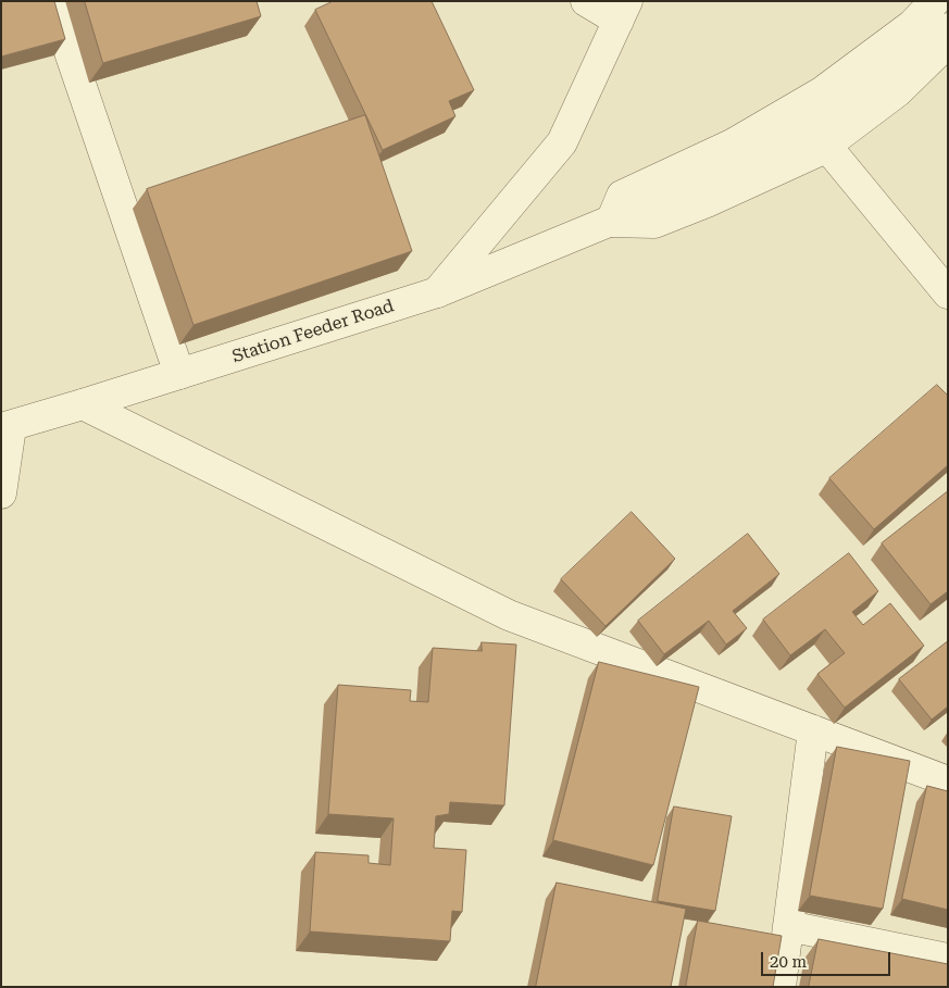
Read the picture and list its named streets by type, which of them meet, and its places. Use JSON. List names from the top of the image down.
{
  "streets": {
    "street": ["Station Feeder Road"]
  },
  "scale_bar": "20 m"
}
